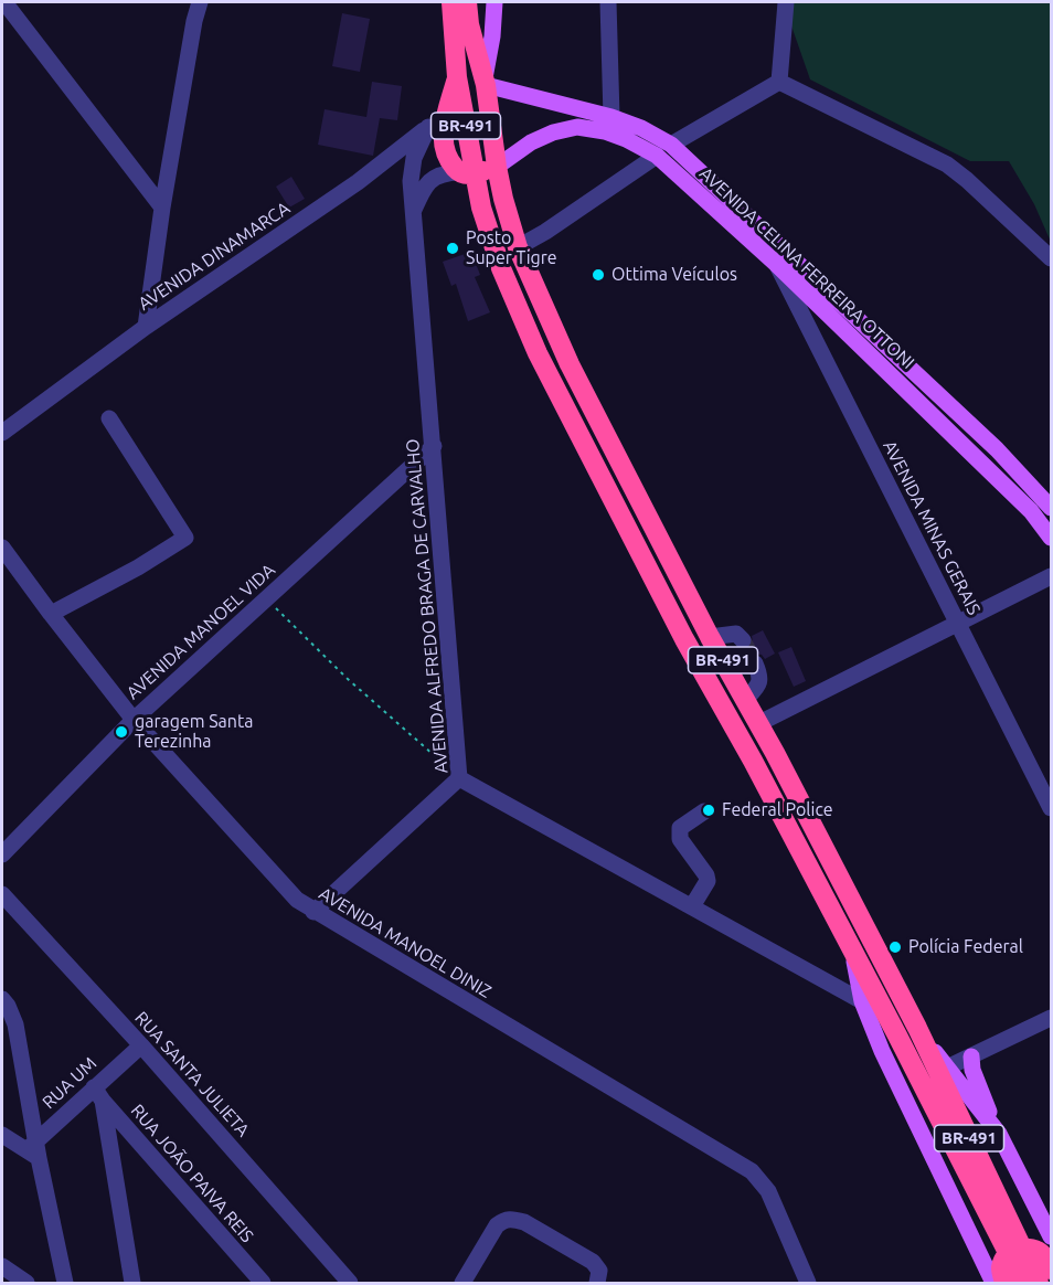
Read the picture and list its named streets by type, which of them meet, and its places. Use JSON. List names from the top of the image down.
{
  "streets": {
    "highway": ["BR-491"],
    "main road": ["AVENIDA CELINA FERREIRA OTTONI"],
    "street": [
      "AVENIDA DINAMARCA",
      "AVENIDA MINAS GERAIS",
      "AVENIDA ALFREDO BRAGA DE CARVALHO",
      "AVENIDA MANOEL VIDA",
      "AVENIDA MANOEL DINIZ",
      "RUA SANTA JULIETA",
      "RUA UM",
      "RUA JOÃO PAIVA REIS"
    ]
  },
  "crossings": [
    ["BR-491", "AVENIDA CELINA FERREIRA OTTONI"],
    ["AVENIDA DINAMARCA", "AVENIDA ALFREDO BRAGA DE CARVALHO"],
    ["AVENIDA CELINA FERREIRA OTTONI", "AVENIDA MINAS GERAIS"],
    ["AVENIDA ALFREDO BRAGA DE CARVALHO", "AVENIDA MANOEL VIDA"],
    ["AVENIDA MANOEL VIDA", "AVENIDA MANOEL DINIZ"],
    ["RUA SANTA JULIETA", "RUA UM"],
    ["RUA UM", "RUA JOÃO PAIVA REIS"]
  ],
  "places": [
    "Posto Super Tigre",
    "Ottima Veículos",
    "garagem Santa Terezinha",
    "Federal Police",
    "Polícia Federal"
  ]
}
